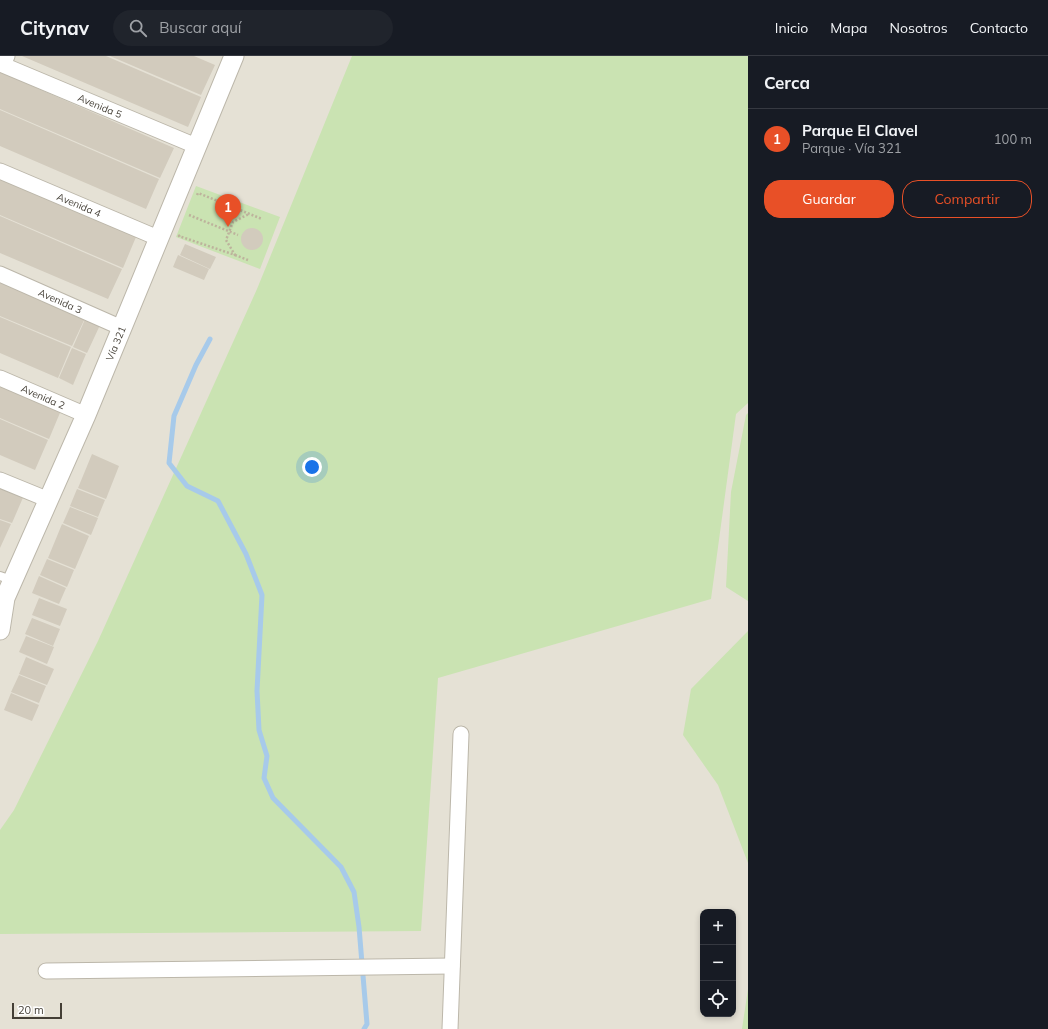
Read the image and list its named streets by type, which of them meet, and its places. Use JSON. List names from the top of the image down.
{
  "streets": {
    "street": [
      "Avenida 5",
      "Avenida 4",
      "Avenida 3",
      "Vía 321",
      "Avenida 2"
    ]
  },
  "crossings": [
    ["Avenida 5", "Vía 321"],
    ["Avenida 4", "Vía 321"],
    ["Avenida 3", "Vía 321"],
    ["Vía 321", "Avenida 2"]
  ],
  "scale_bar": "20 m",
  "page": {
    "header": "Citynav",
    "search": "Buscar aquí",
    "nav": [
      "Inicio",
      "Mapa",
      "Nosotros",
      "Contacto"
    ],
    "heading": "Cerca",
    "list": [
      {
        "mark": "1",
        "name": "Parque El Clavel",
        "note": "Parque · Vía 321",
        "value": "100 m"
      }
    ],
    "buttons": ["Guardar", "Compartir"],
    "pins": "1",
    "map_buttons": ["+", "−"],
    "scale": "20 m"
  }
}
